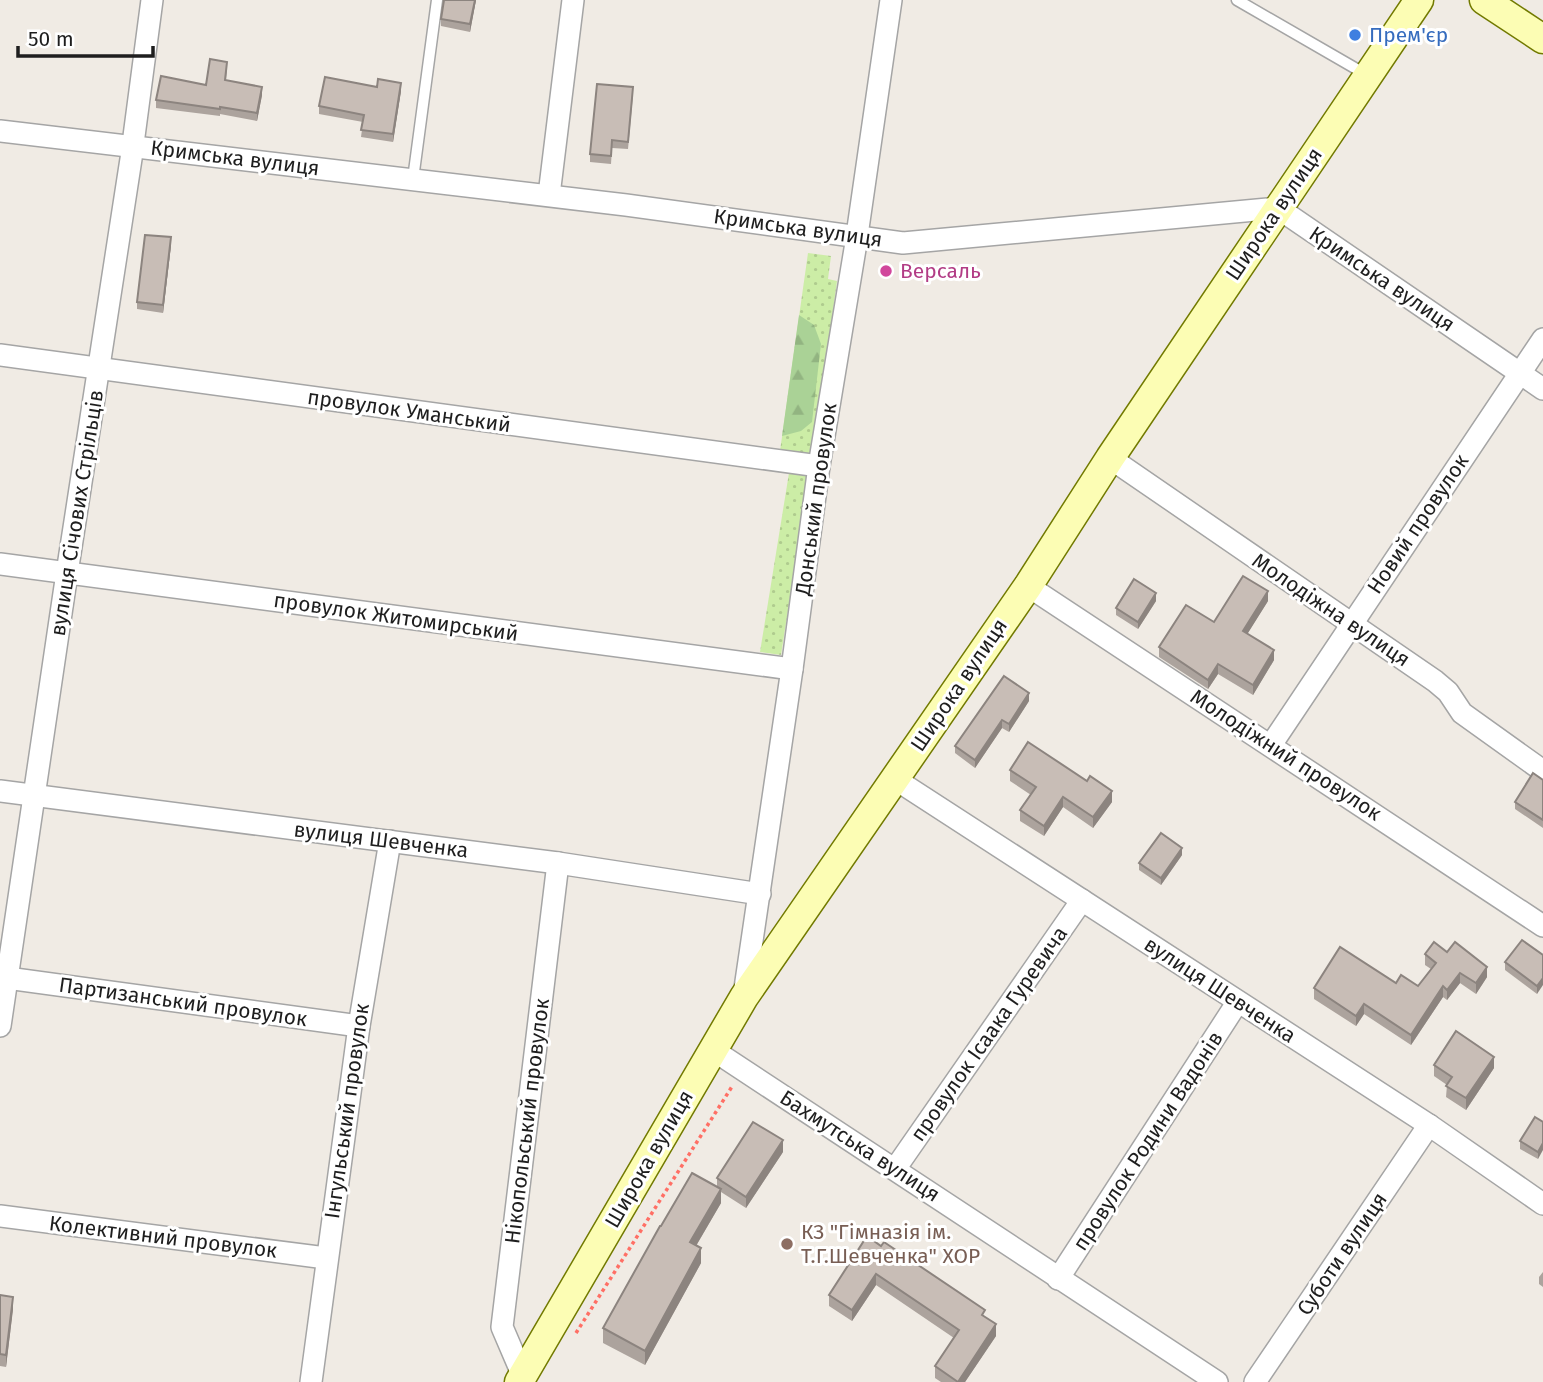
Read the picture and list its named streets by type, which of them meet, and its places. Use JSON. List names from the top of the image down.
{
  "streets": {
    "street": [
      "Кримська вулиця",
      "Широка вулиця",
      "провулок Уманський",
      "Донський провулок",
      "вулиця Січових Стрільців",
      "Новий провулок",
      "Молодіжна вулиця",
      "провулок Житомирський",
      "Молодіжний провулок",
      "вулиця Шевченка",
      "Партизанський провулок",
      "провулок Ісаака Гуревича",
      "Інгульський провулок",
      "Нікопольський провулок",
      "провулок Родини Вадонів",
      "Бахмутська вулиця",
      "Колективний провулок",
      "Суботи вулиця"
    ]
  },
  "crossings": [
    ["Кримська вулиця", "Широка вулиця"],
    ["Кримська вулиця", "Донський провулок"],
    ["Кримська вулиця", "вулиця Січових Стрільців"],
    ["Кримська вулиця", "Новий провулок"],
    ["Широка вулиця", "Донський провулок"],
    ["Широка вулиця", "Молодіжна вулиця"],
    ["Широка вулиця", "Молодіжний провулок"],
    ["Широка вулиця", "вулиця Шевченка"],
    ["Широка вулиця", "Нікопольський провулок"],
    ["Широка вулиця", "Бахмутська вулиця"],
    ["провулок Уманський", "Донський провулок"],
    ["провулок Уманський", "вулиця Січових Стрільців"],
    ["Донський провулок", "провулок Житомирський"],
    ["Донський провулок", "вулиця Шевченка"],
    ["вулиця Січових Стрільців", "провулок Житомирський"],
    ["вулиця Січових Стрільців", "вулиця Шевченка"],
    ["вулиця Січових Стрільців", "Партизанський провулок"],
    ["Новий провулок", "Молодіжна вулиця"],
    ["Новий провулок", "Молодіжний провулок"],
    ["вулиця Шевченка", "провулок Ісаака Гуревича"],
    ["вулиця Шевченка", "Інгульський провулок"],
    ["вулиця Шевченка", "Нікопольський провулок"],
    ["вулиця Шевченка", "провулок Родини Вадонів"],
    ["вулиця Шевченка", "Суботи вулиця"],
    ["Партизанський провулок", "Інгульський провулок"],
    ["провулок Ісаака Гуревича", "Бахмутська вулиця"],
    ["Інгульський провулок", "Колективний провулок"],
    ["провулок Родини Вадонів", "Бахмутська вулиця"]
  ],
  "places": ["Прем'єр", "Версаль", "КЗ \"Гімназія ім. Т.Г.Шевченка\" ХОР"],
  "scale_bar": "50 m"
}
